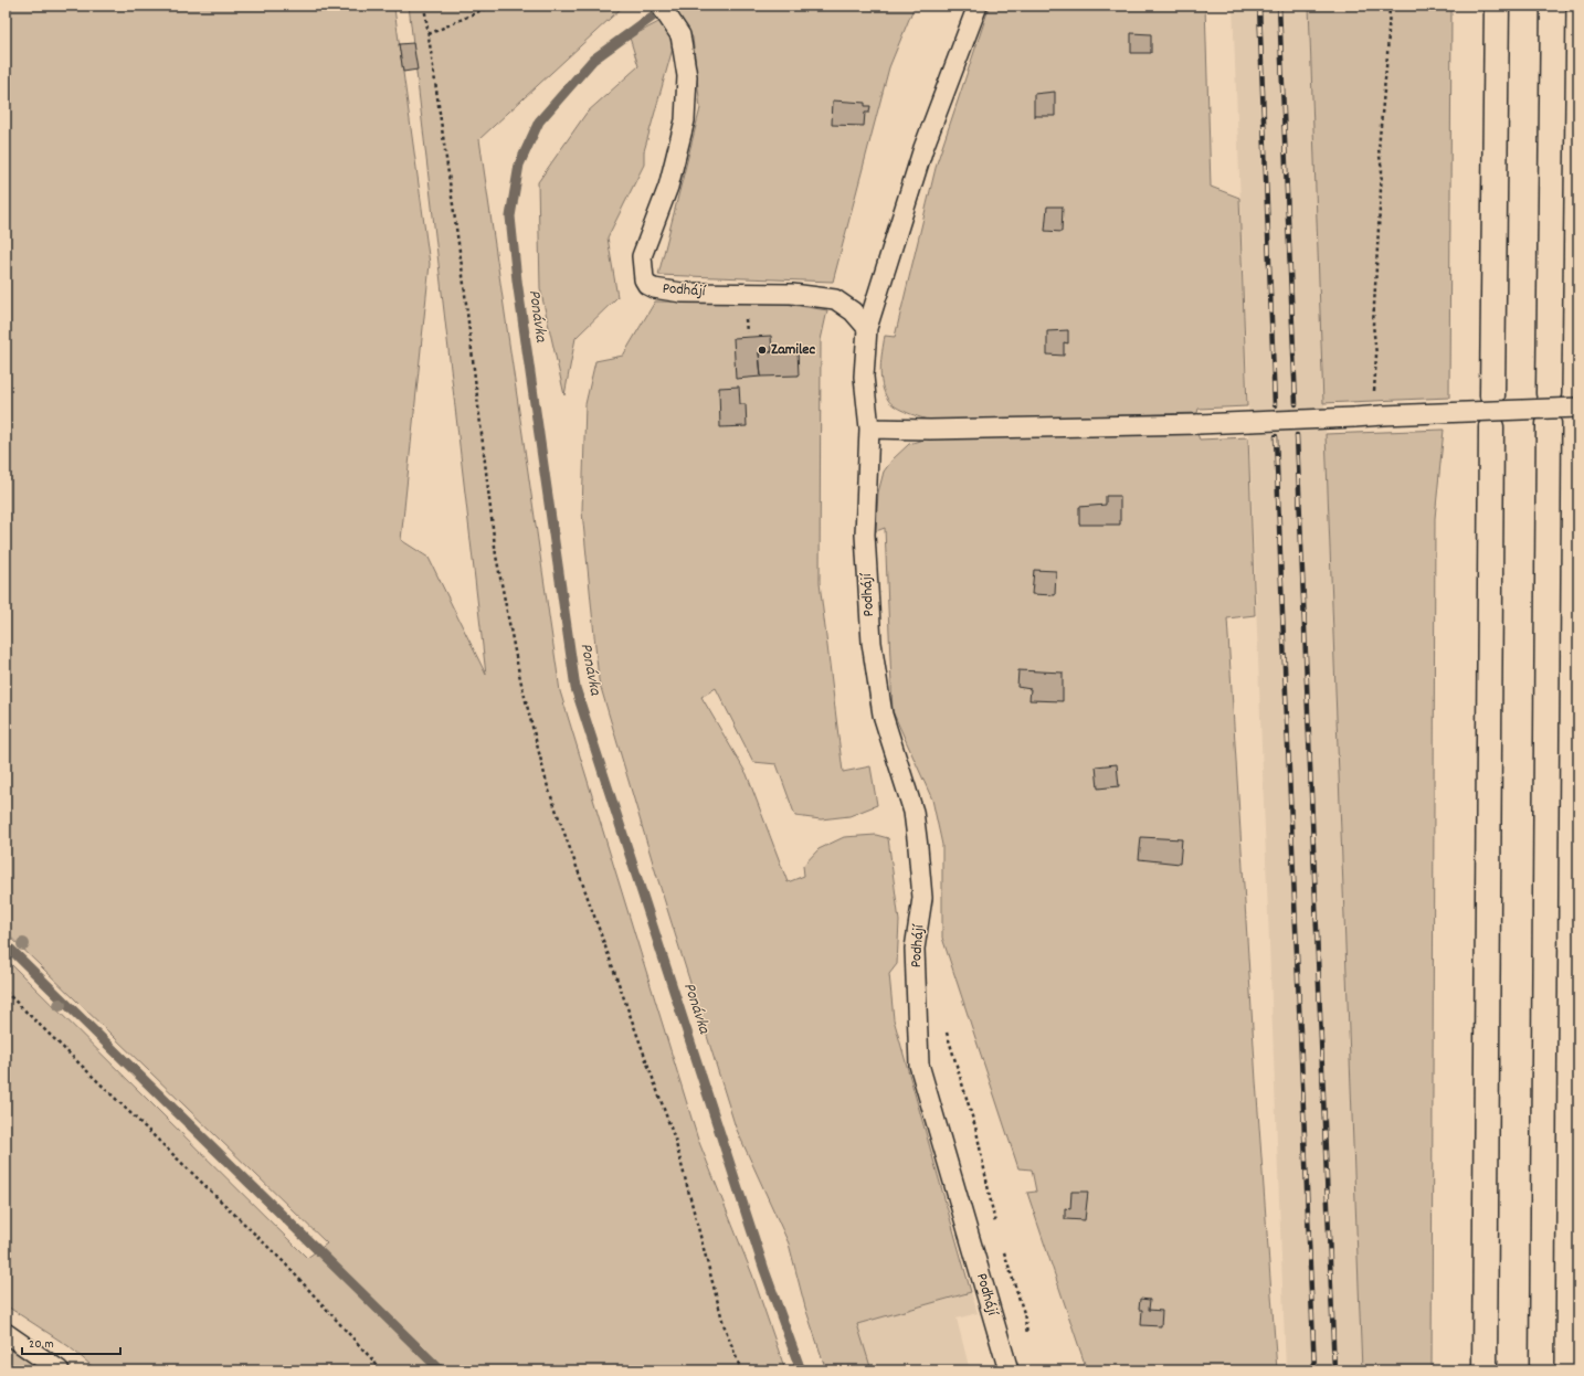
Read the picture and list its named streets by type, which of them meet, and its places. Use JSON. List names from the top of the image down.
{
  "streets": {
    "lane": ["Podhájí"]
  },
  "water": ["Ponávka"],
  "places": ["Zamilec"],
  "scale_bar": "20 m"
}
